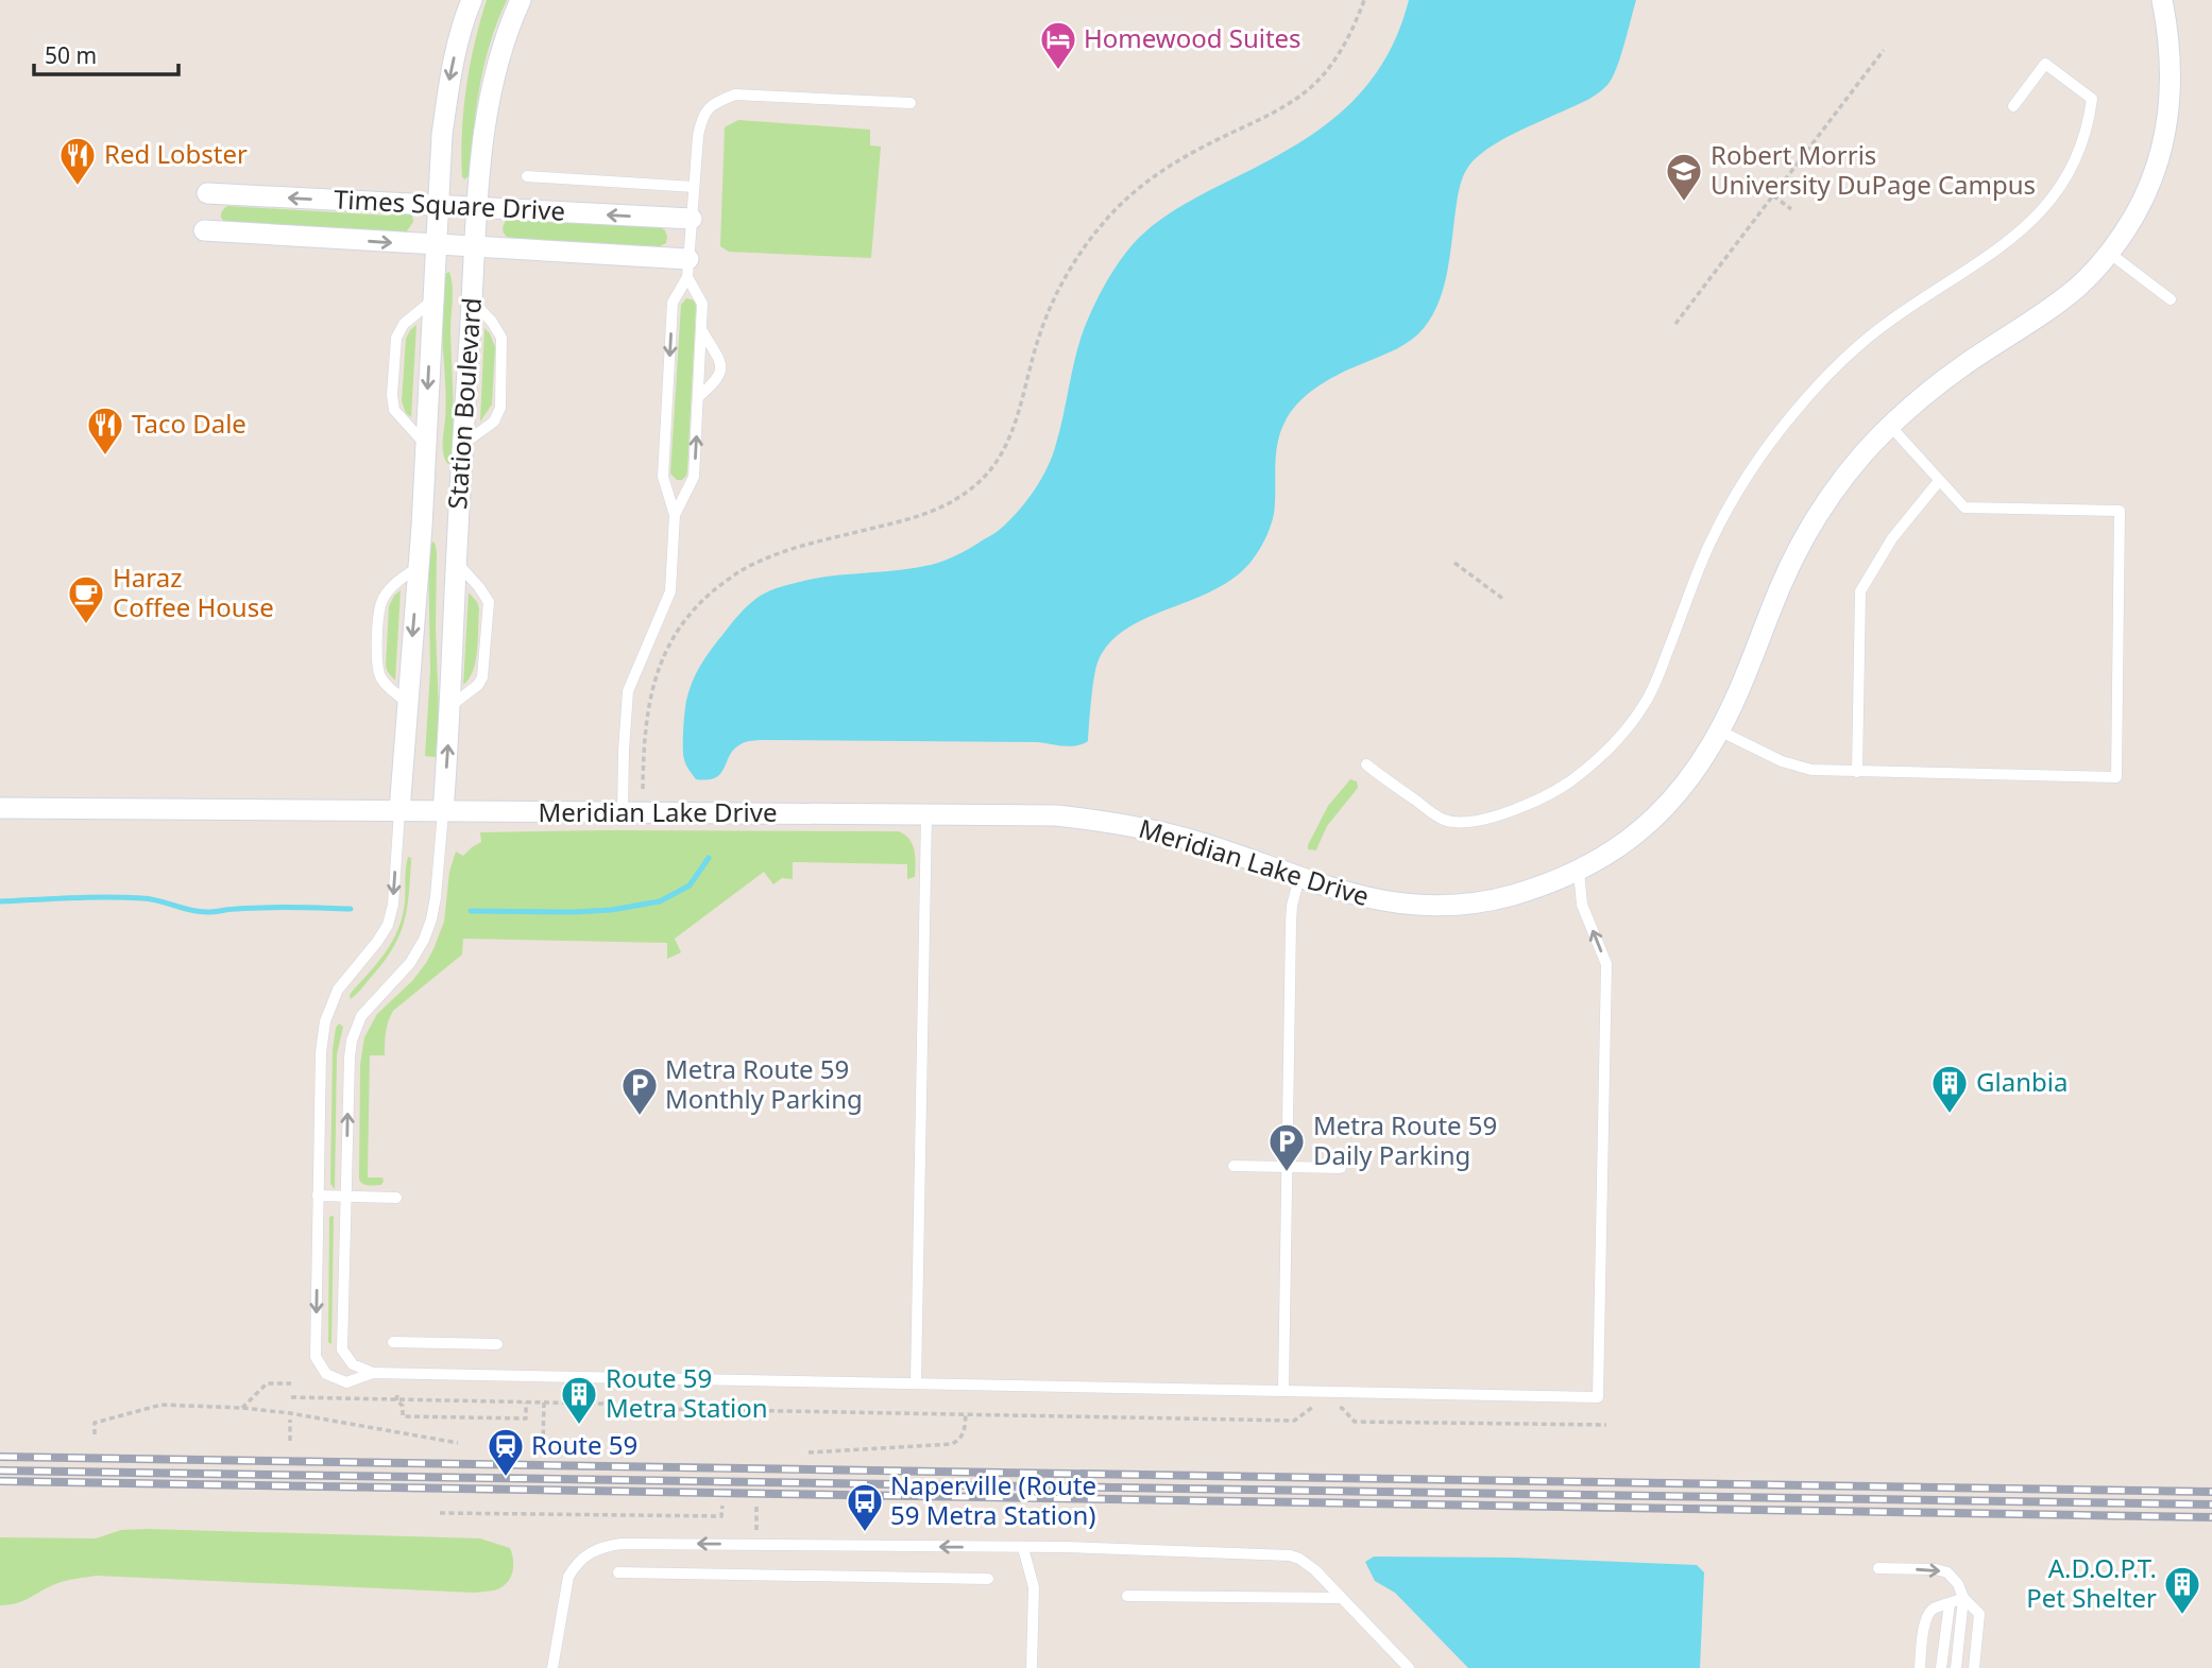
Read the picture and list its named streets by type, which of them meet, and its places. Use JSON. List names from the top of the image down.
{
  "streets": {
    "street": ["Times Square Drive", "Station Boulevard", "Meridian Lake Drive"]
  },
  "crossings": [
    ["Times Square Drive", "Station Boulevard"],
    ["Station Boulevard", "Meridian Lake Drive"]
  ],
  "places": {
    "hotel": ["Homewood Suites"],
    "restaurant": ["Red Lobster", "Taco Dale"],
    "school or university": ["Robert Morris University DuPage Campus"],
    "cafe": ["Haraz Coffee House"],
    "building": ["Glanbia", "Route 59 Metra Station", "A.D.O.P.T. Pet Shelter"],
    "parking": ["Metra Route 59 Monthly Parking", "Metra Route 59 Daily Parking"],
    "station": ["Route 59"],
    "bus stop": ["Naperville (Route 59 Metra Station)"]
  },
  "scale_bar": "50 m"
}
